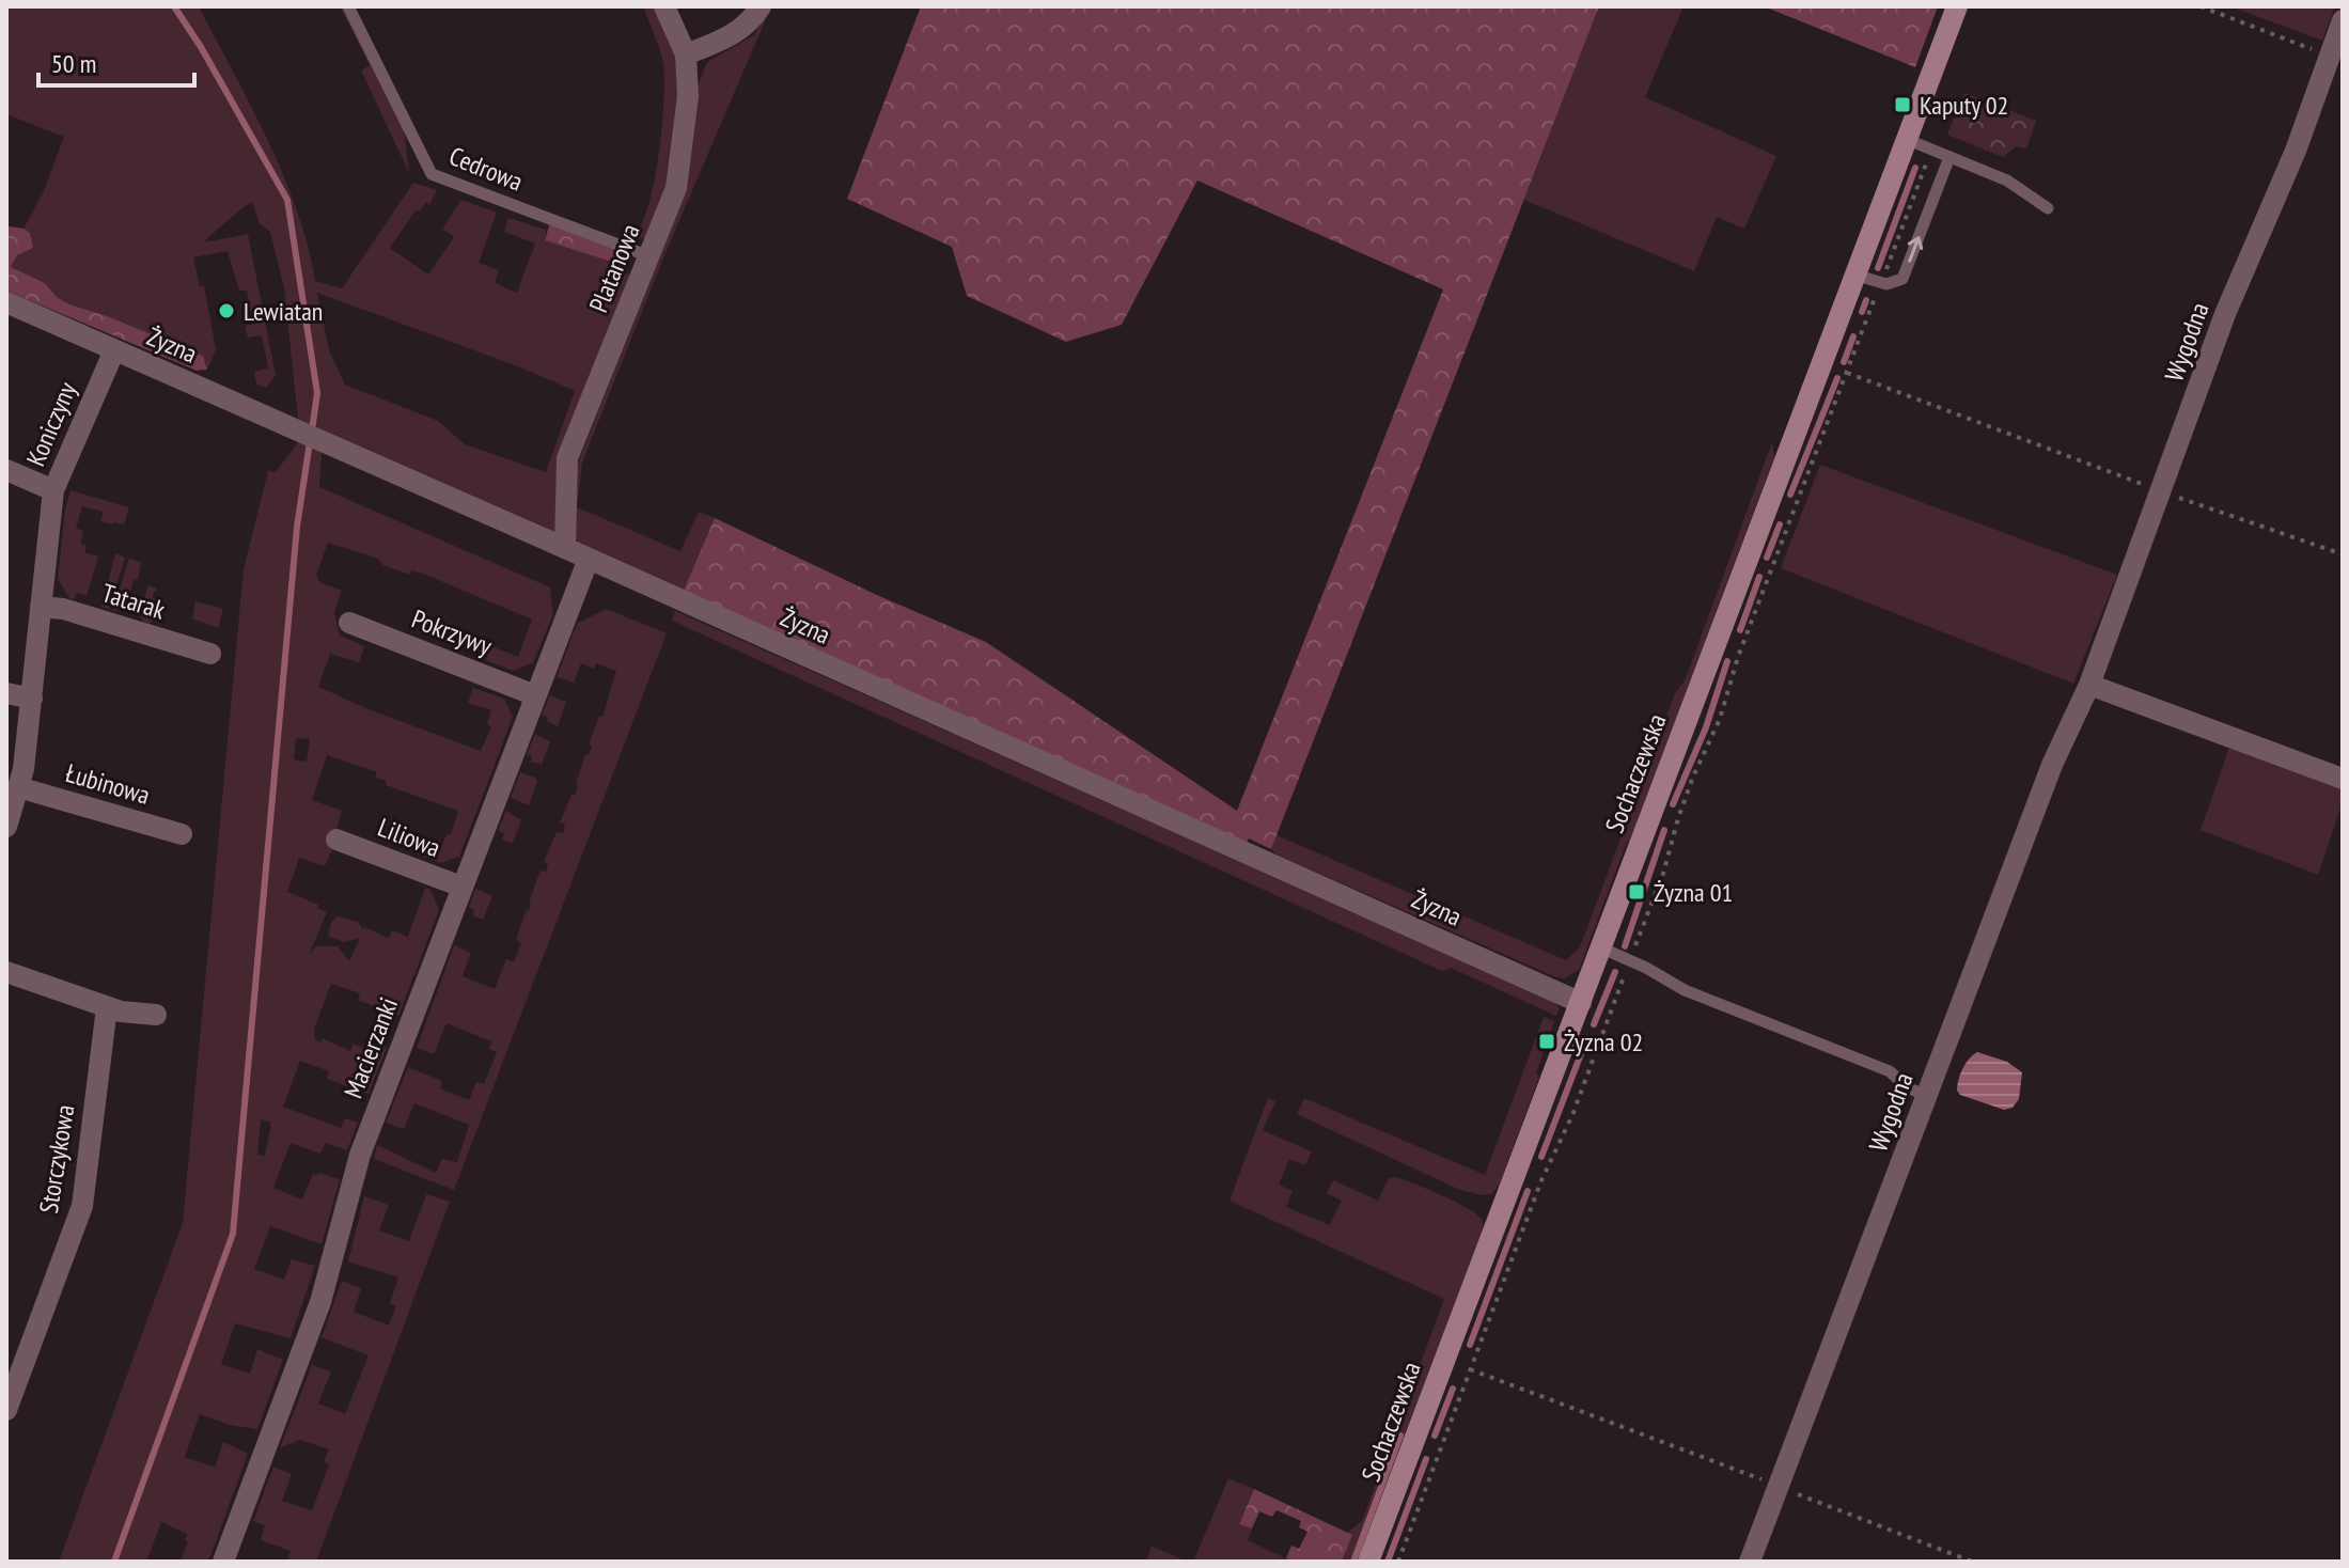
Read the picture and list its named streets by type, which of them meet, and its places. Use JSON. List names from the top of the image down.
{
  "streets": {
    "street": [
      "Platanowa",
      "Wygodna",
      "Żyzna",
      "Koniczyny",
      "Tatarak",
      "Pokrzywy",
      "Sochaczewska",
      "Łubinowa",
      "Liliowa",
      "Macierzanki",
      "Storczykowa"
    ],
    "lane": ["Cedrowa"]
  },
  "crossings": [
    ["Cedrowa", "Platanowa"],
    ["Platanowa", "Żyzna"],
    ["Żyzna", "Koniczyny"],
    ["Żyzna", "Sochaczewska"],
    ["Żyzna", "Macierzanki"],
    ["Koniczyny", "Tatarak"],
    ["Koniczyny", "Łubinowa"],
    ["Pokrzywy", "Macierzanki"],
    ["Liliowa", "Macierzanki"]
  ],
  "places": {
    "transit": ["Kaputy 02", "Żyzna 01", "Żyzna 02"],
    "other": ["Lewiatan"]
  },
  "scale_bar": "50 m"
}
